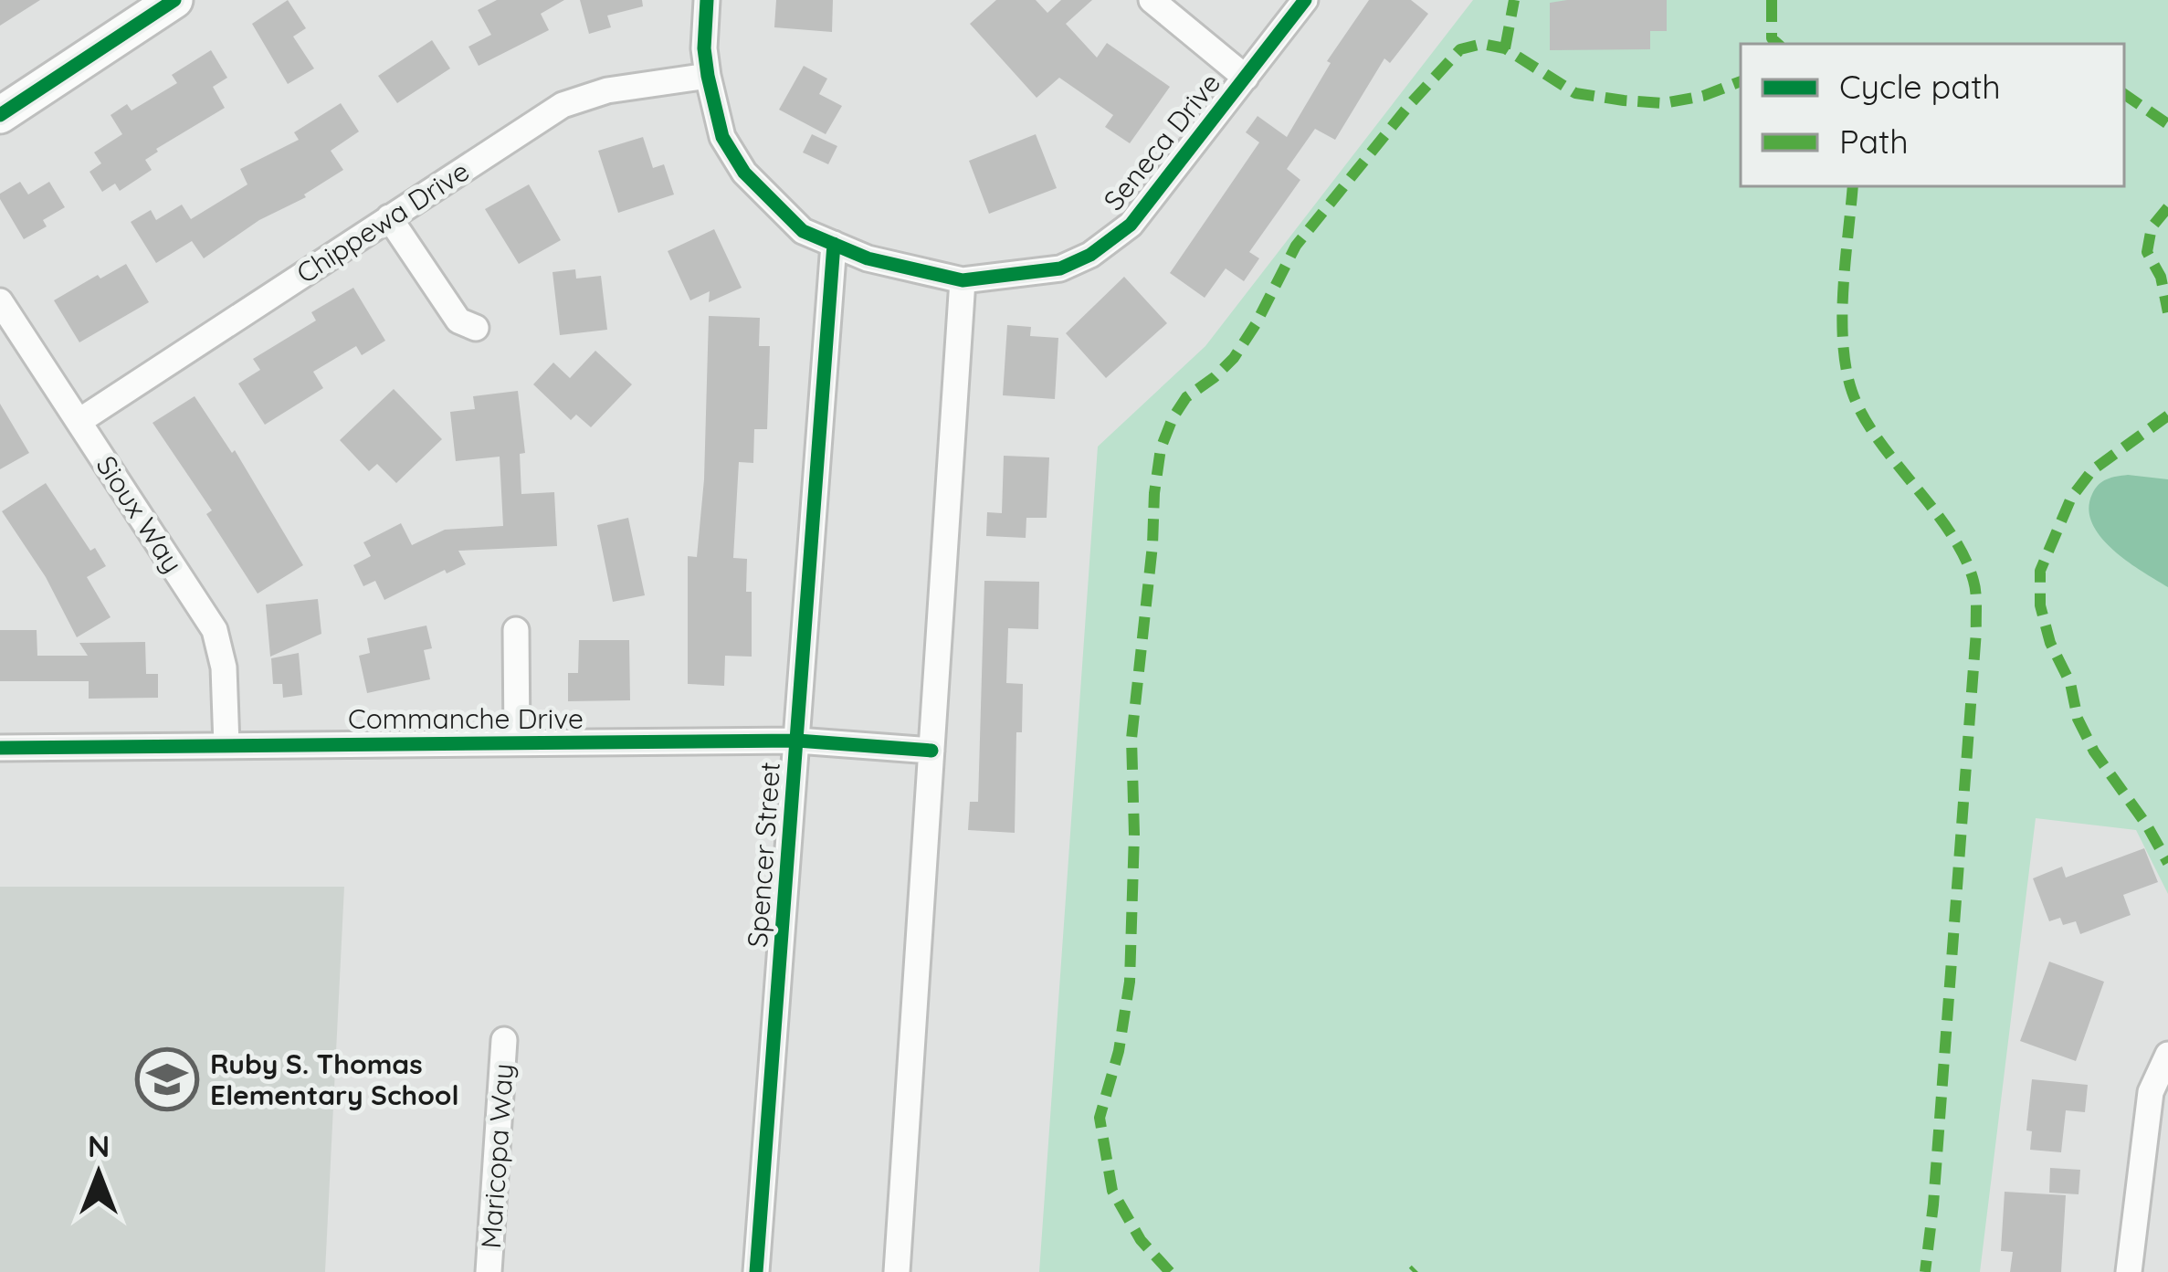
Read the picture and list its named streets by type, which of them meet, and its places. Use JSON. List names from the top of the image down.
{
  "streets": {
    "street": [
      "Seneca Drive",
      "Chippewa Drive",
      "Sioux Way",
      "Commanche Drive",
      "Spencer Street",
      "Maricopa Way"
    ]
  },
  "crossings": [
    ["Seneca Drive", "Chippewa Drive"],
    ["Seneca Drive", "Spencer Street"],
    ["Chippewa Drive", "Sioux Way"],
    ["Sioux Way", "Commanche Drive"],
    ["Commanche Drive", "Spencer Street"]
  ],
  "places": {
    "school or university": ["Ruby S. Thomas Elementary School"]
  },
  "legend": ["Cycle path", "Path"],
  "north": "top"
}
